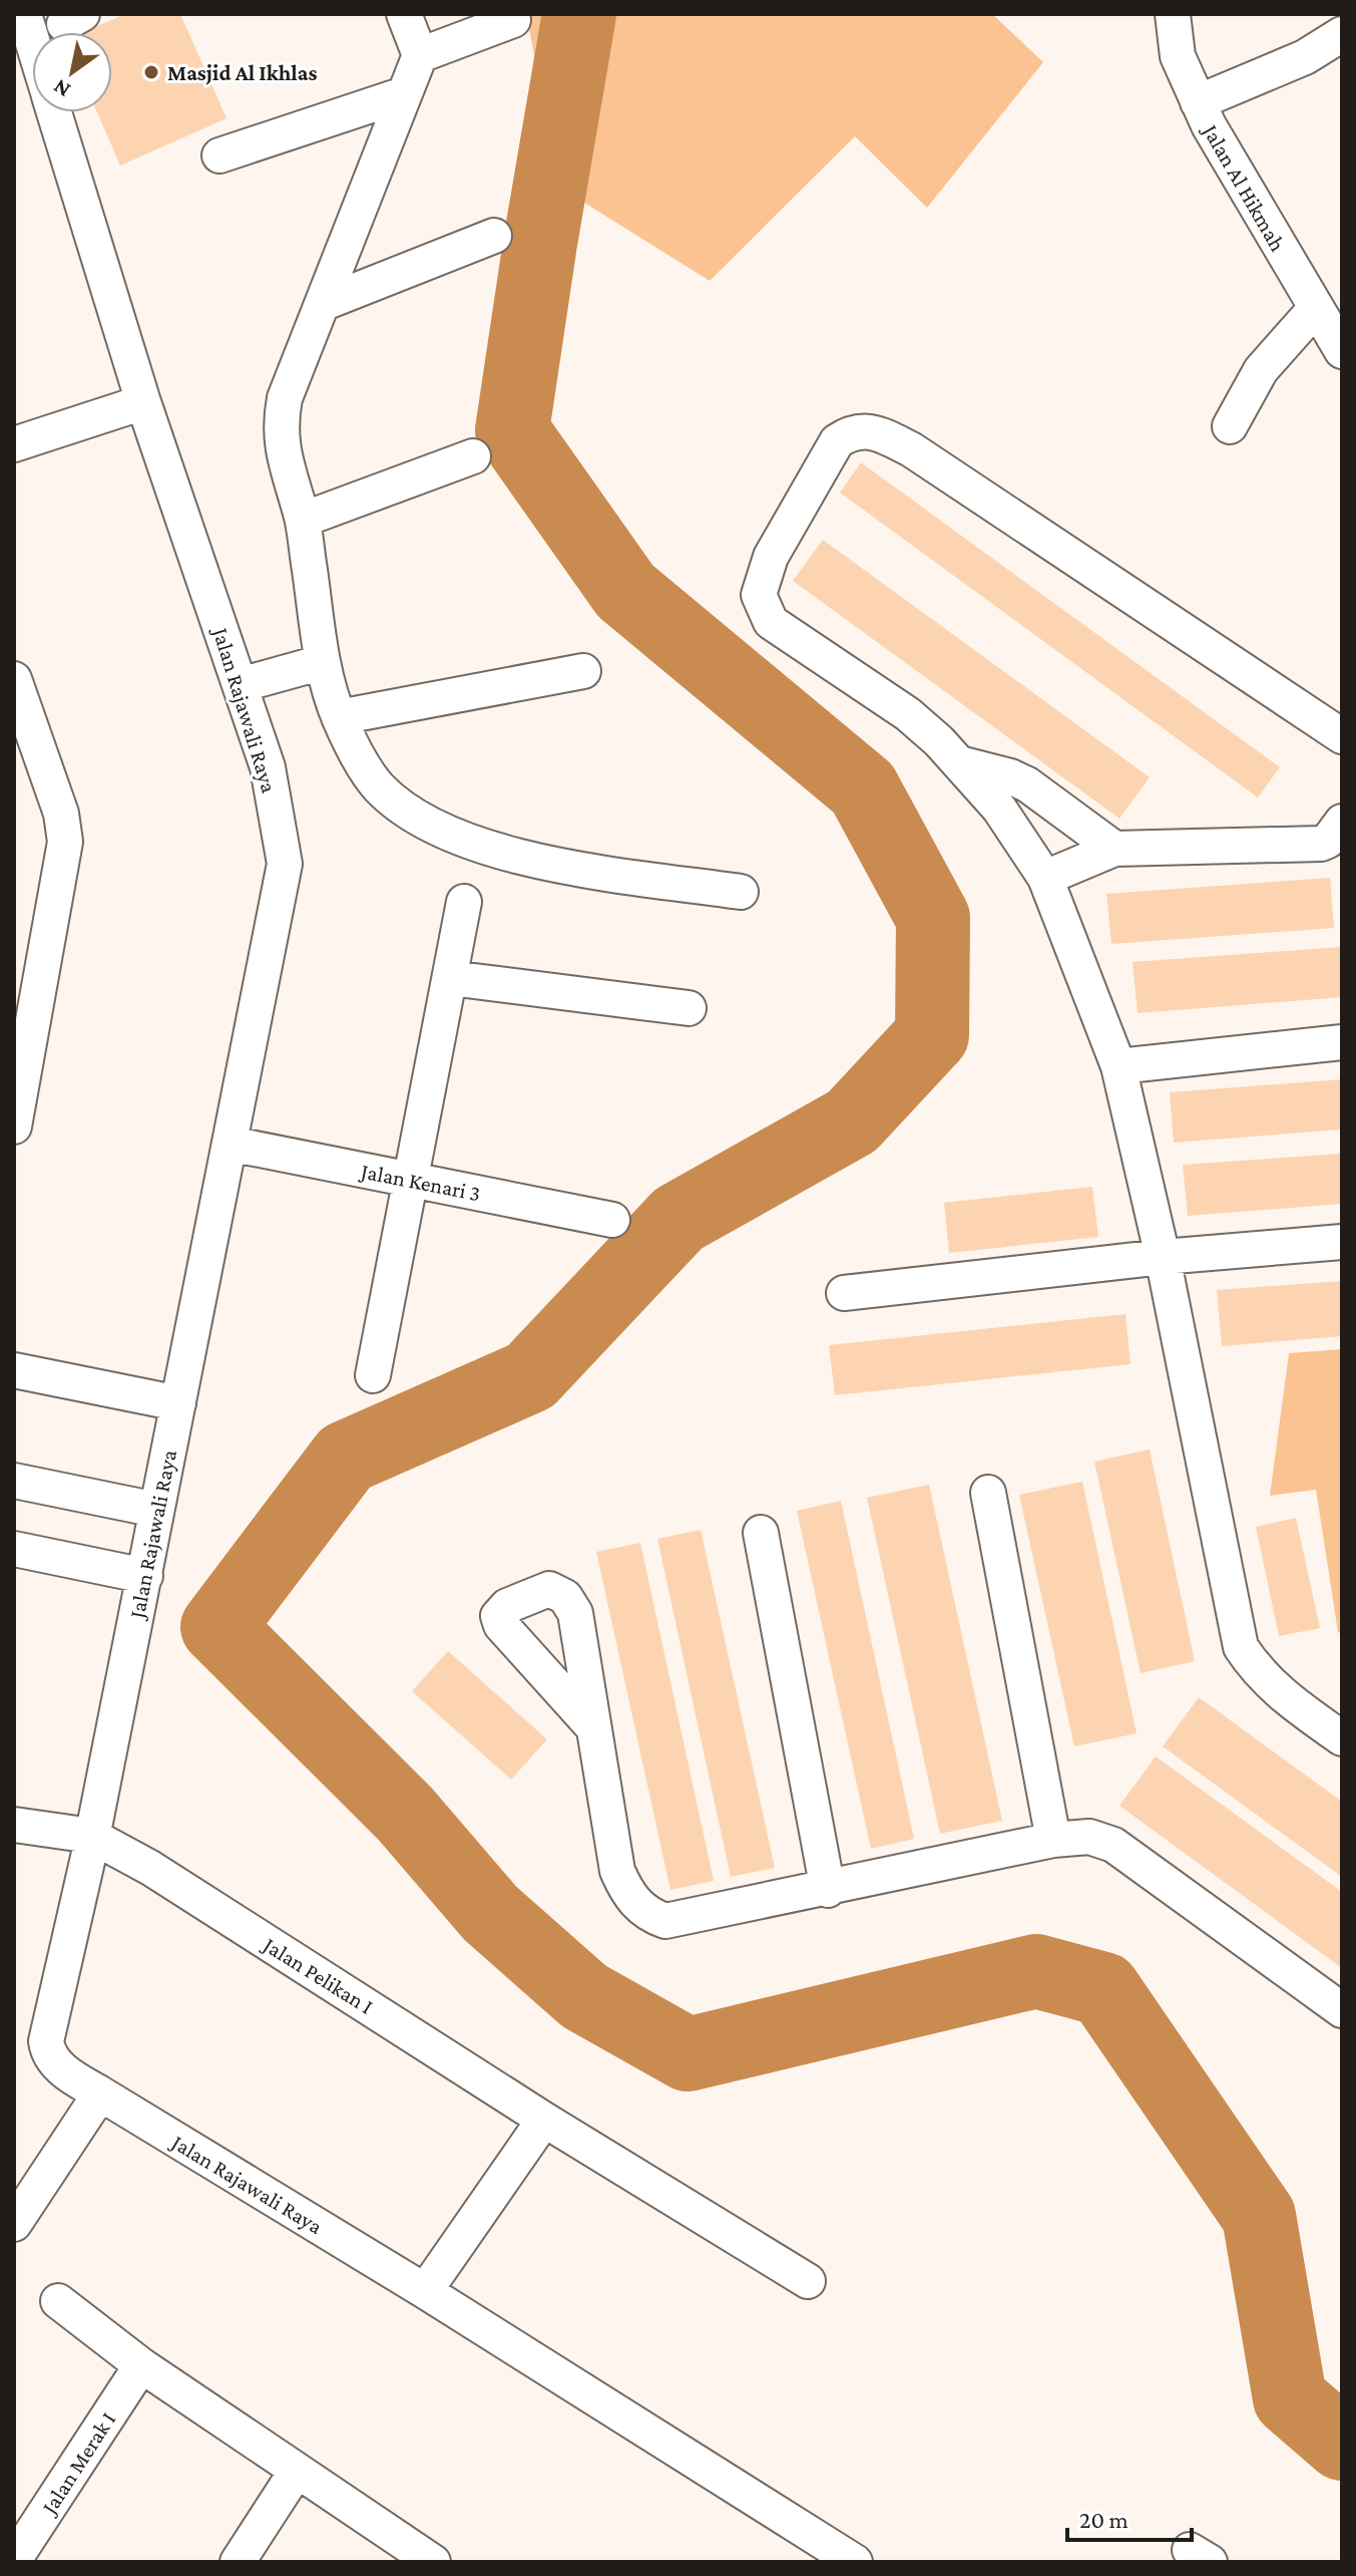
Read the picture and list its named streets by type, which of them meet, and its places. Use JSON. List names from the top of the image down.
{
  "streets": {
    "street": [
      "Jalan Al Hikmah",
      "Jalan Rajawali Raya",
      "Jalan Kenari 3",
      "Jalan Pelikan I",
      "Jalan Merak I"
    ]
  },
  "crossings": [
    ["Jalan Rajawali Raya", "Jalan Kenari 3"],
    ["Jalan Rajawali Raya", "Jalan Pelikan I"]
  ],
  "places": ["Masjid Al Ikhlas"],
  "scale_bar": "20 m",
  "north": "bottom left"
}
